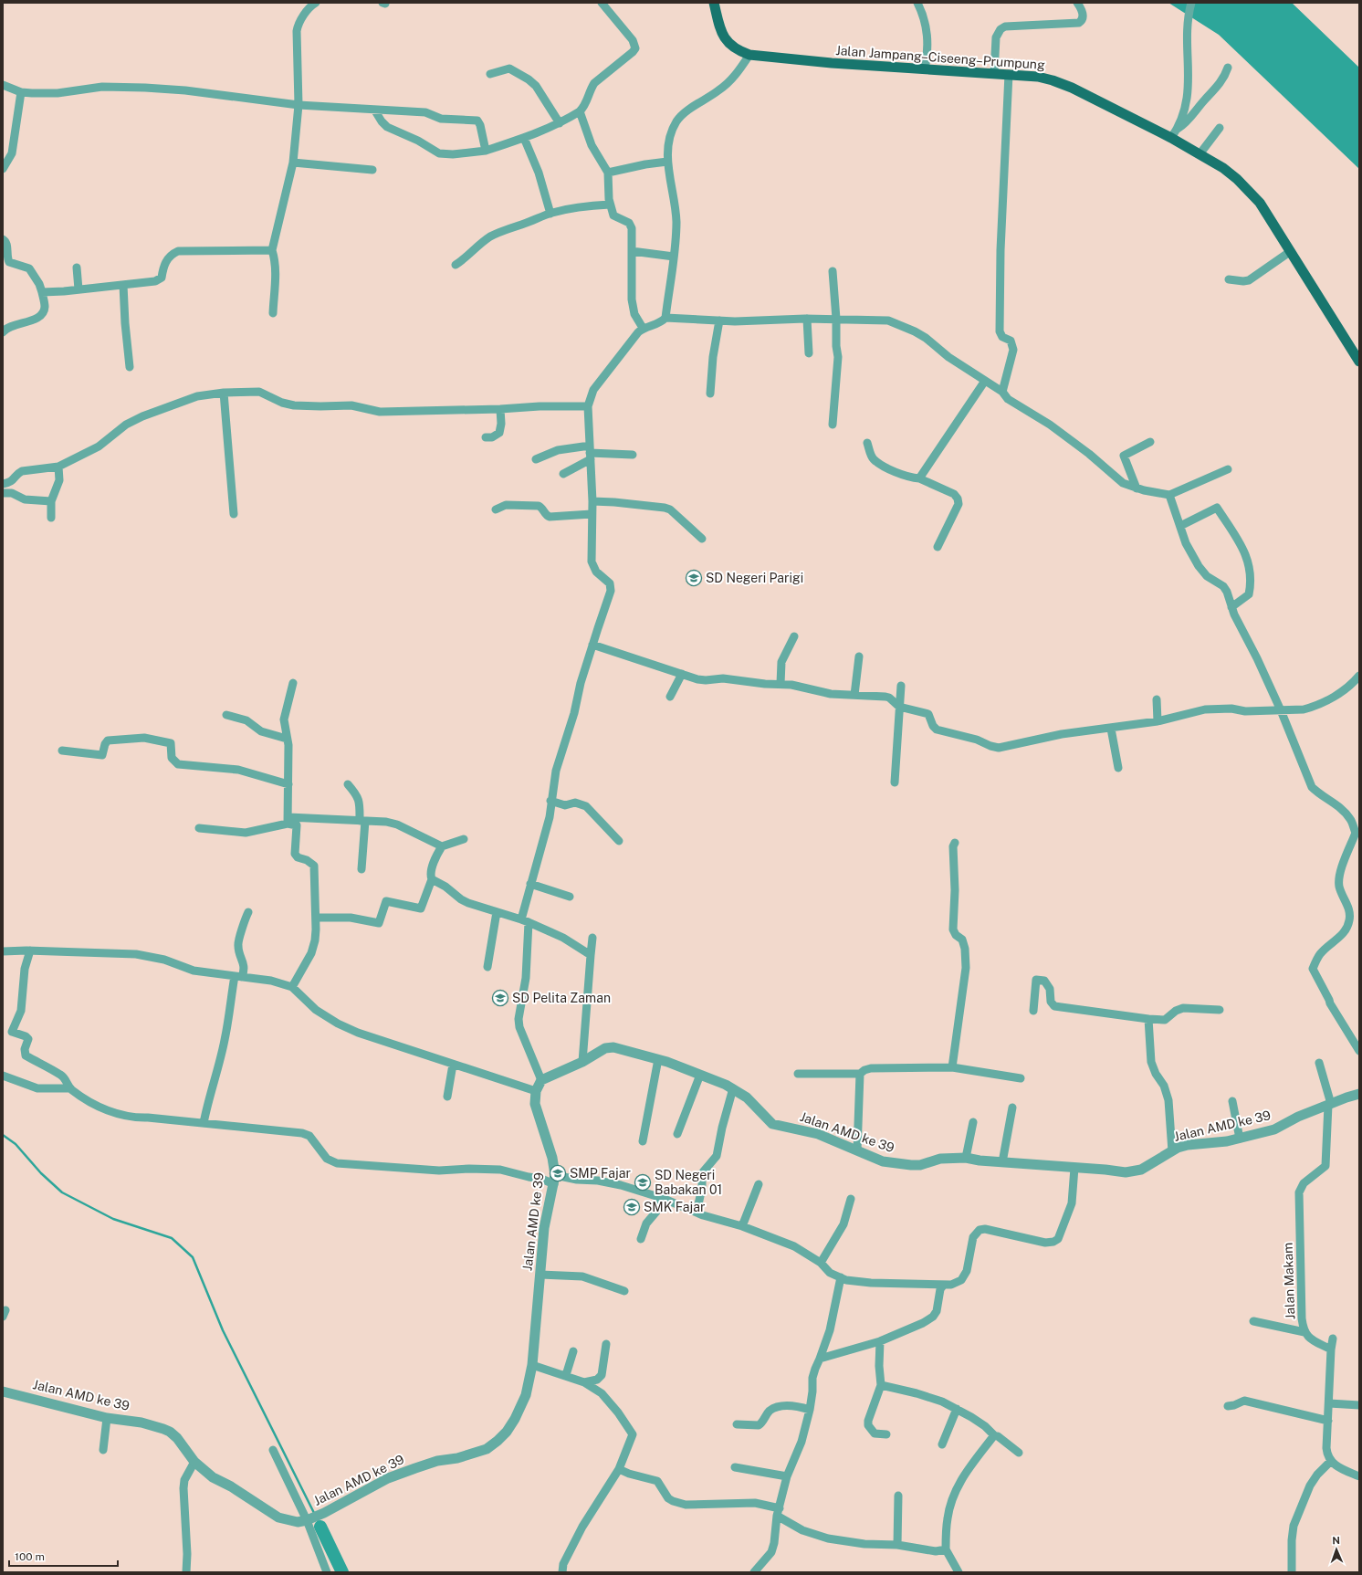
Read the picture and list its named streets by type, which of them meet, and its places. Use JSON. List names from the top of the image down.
{
  "streets": {
    "main road": ["Jalan Jampang–Ciseeng–Prumpung"],
    "street": ["Jalan AMD ke 39", "Jalan Makam"]
  },
  "crossings": [
    ["Jalan AMD ke 39", "Jalan Makam"]
  ],
  "places": {
    "school or university": [
      "SD Negeri Parigi",
      "SD Pelita Zaman",
      "SMP Fajar",
      "SD Negeri Babakan 01",
      "SMK Fajar"
    ]
  },
  "scale_bar": "100 m",
  "north": "top"
}
